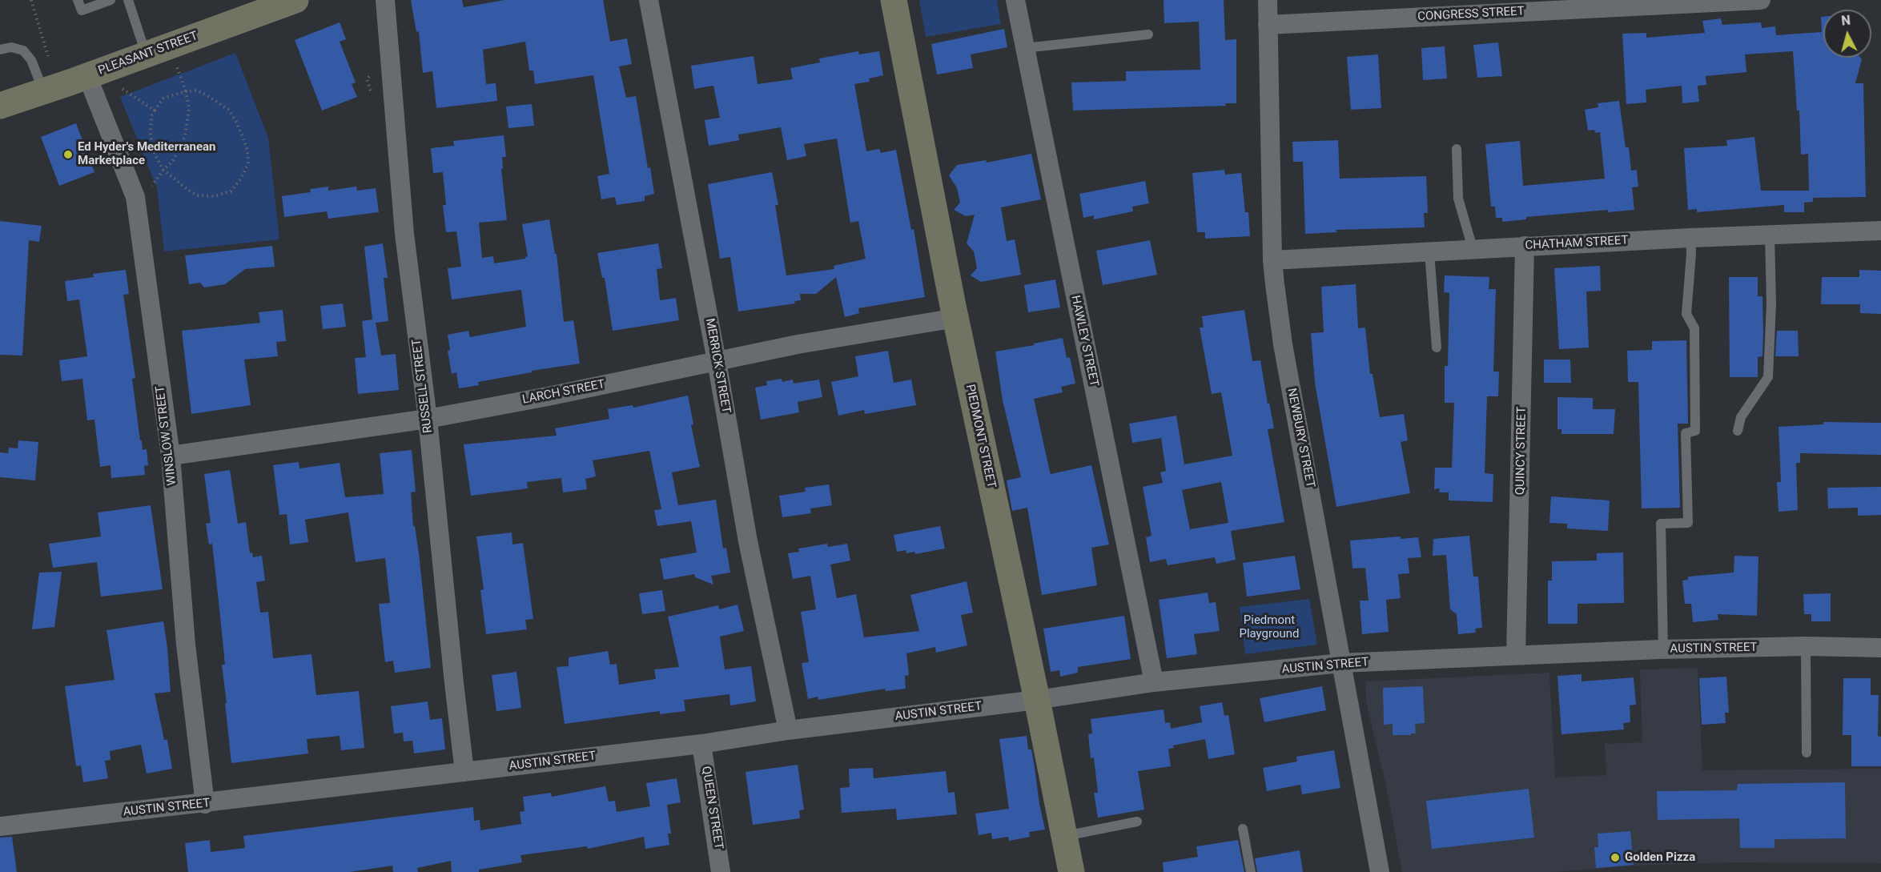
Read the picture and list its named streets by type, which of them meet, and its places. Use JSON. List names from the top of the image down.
{
  "streets": {
    "street": [
      "CONGRESS STREET",
      "PLEASANT STREET",
      "CHATHAM STREET",
      "HAWLEY STREET",
      "MERRICK STREET",
      "RUSSELL STREET",
      "LARCH STREET",
      "WINSLOW STREET",
      "PIEDMONT STREET",
      "NEWBURY STREET",
      "QUINCY STREET",
      "AUSTIN STREET",
      "QUEEN STREET"
    ]
  },
  "crossings": [
    ["CONGRESS STREET", "NEWBURY STREET"],
    ["PLEASANT STREET", "WINSLOW STREET"],
    ["CHATHAM STREET", "NEWBURY STREET"],
    ["CHATHAM STREET", "QUINCY STREET"],
    ["HAWLEY STREET", "AUSTIN STREET"],
    ["MERRICK STREET", "LARCH STREET"],
    ["MERRICK STREET", "AUSTIN STREET"],
    ["RUSSELL STREET", "LARCH STREET"],
    ["RUSSELL STREET", "AUSTIN STREET"],
    ["LARCH STREET", "WINSLOW STREET"],
    ["LARCH STREET", "PIEDMONT STREET"],
    ["WINSLOW STREET", "AUSTIN STREET"],
    ["PIEDMONT STREET", "AUSTIN STREET"],
    ["NEWBURY STREET", "AUSTIN STREET"],
    ["QUINCY STREET", "AUSTIN STREET"],
    ["AUSTIN STREET", "QUEEN STREET"]
  ],
  "parks": ["Piedmont Playground"],
  "places": ["Ed Hyder's Mediterranean Marketplace", "Golden Pizza"],
  "north": "top"
}
